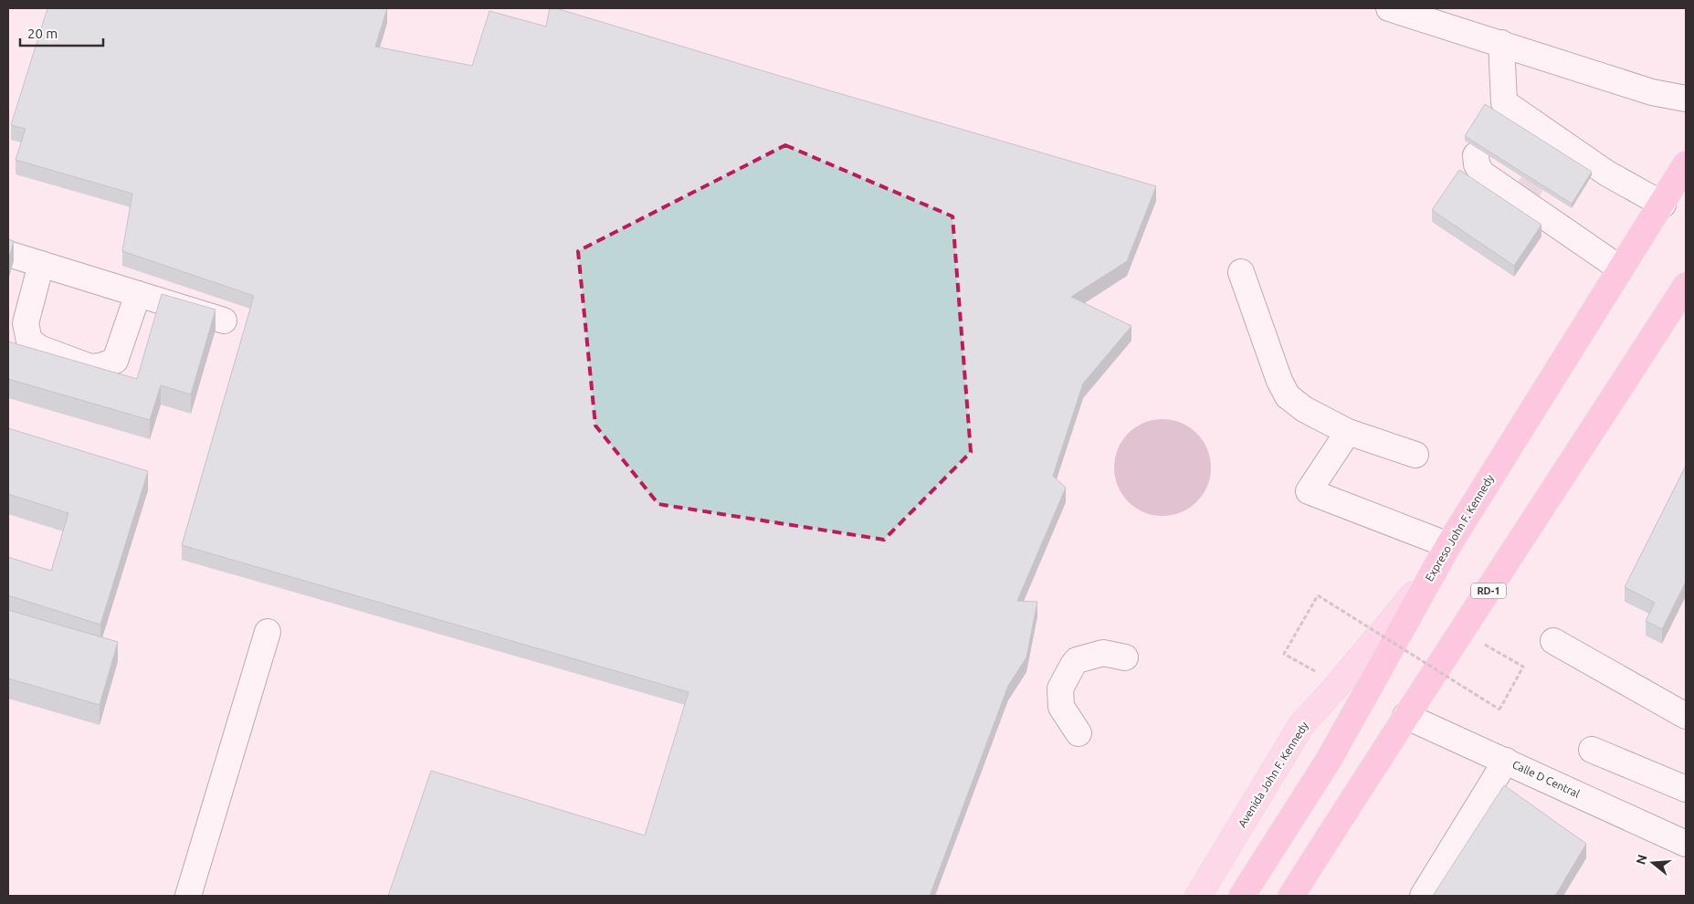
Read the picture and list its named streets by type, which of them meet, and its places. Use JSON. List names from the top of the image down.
{
  "streets": {
    "highway": ["Expreso John F. Kennedy", "RD-1"],
    "main road": ["Avenida John F. Kennedy"],
    "street": ["Calle D Central"]
  },
  "crossings": [
    ["Expreso John F. Kennedy", "Avenida John F. Kennedy"],
    ["RD-1", "Calle D Central"]
  ],
  "scale_bar": "20 m",
  "north": "left"
}
